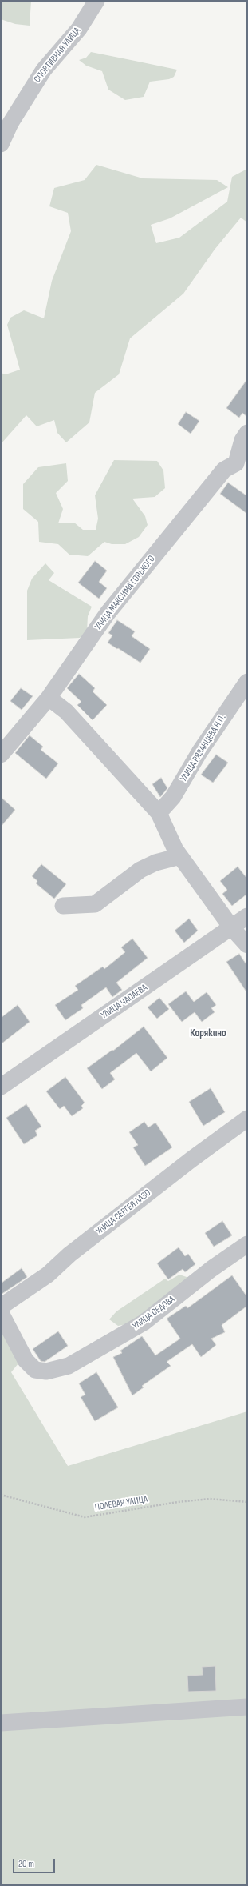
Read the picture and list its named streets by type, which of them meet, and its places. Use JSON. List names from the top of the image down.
{
  "streets": {
    "street": [
      "СПОРТИВНАЯ УЛИЦА",
      "УЛИЦА МАКСИМА ГОРЬКОГО",
      "УЛИЦА РЯЗАНЦЕВА Н.П.",
      "УЛИЦА ЧАПАЕВА",
      "УЛИЦА СЕРГЕЯ ЛАЗО",
      "УЛИЦА СЕДОВА"
    ],
    "path": ["ПОЛЕВАЯ УЛИЦА"]
  },
  "districts": ["Корякино"],
  "scale_bar": "20 m"
}
